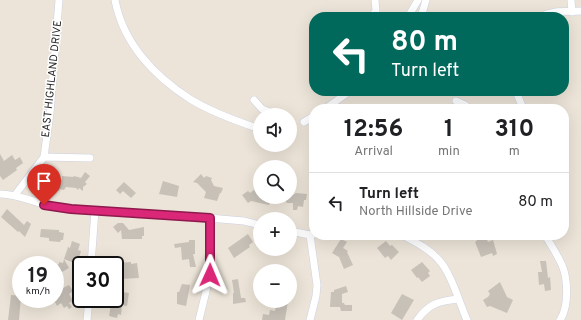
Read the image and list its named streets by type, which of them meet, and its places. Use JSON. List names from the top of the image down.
{
  "streets": {
    "street": ["EAST HIGHLAND DRIVE"]
  },
  "page": {
    "turn": ["80 m", "Turn left"],
    "eta": [
      "12:56",
      "Arrival",
      "1",
      "min",
      "310",
      "m"
    ],
    "map_buttons": ["+", "−"],
    "list": [
      {
        "name": "Turn left",
        "note": "North Hillside Drive",
        "value": "80 m"
      }
    ],
    "speed": "19 km/h",
    "limit": "30"
  }
}
